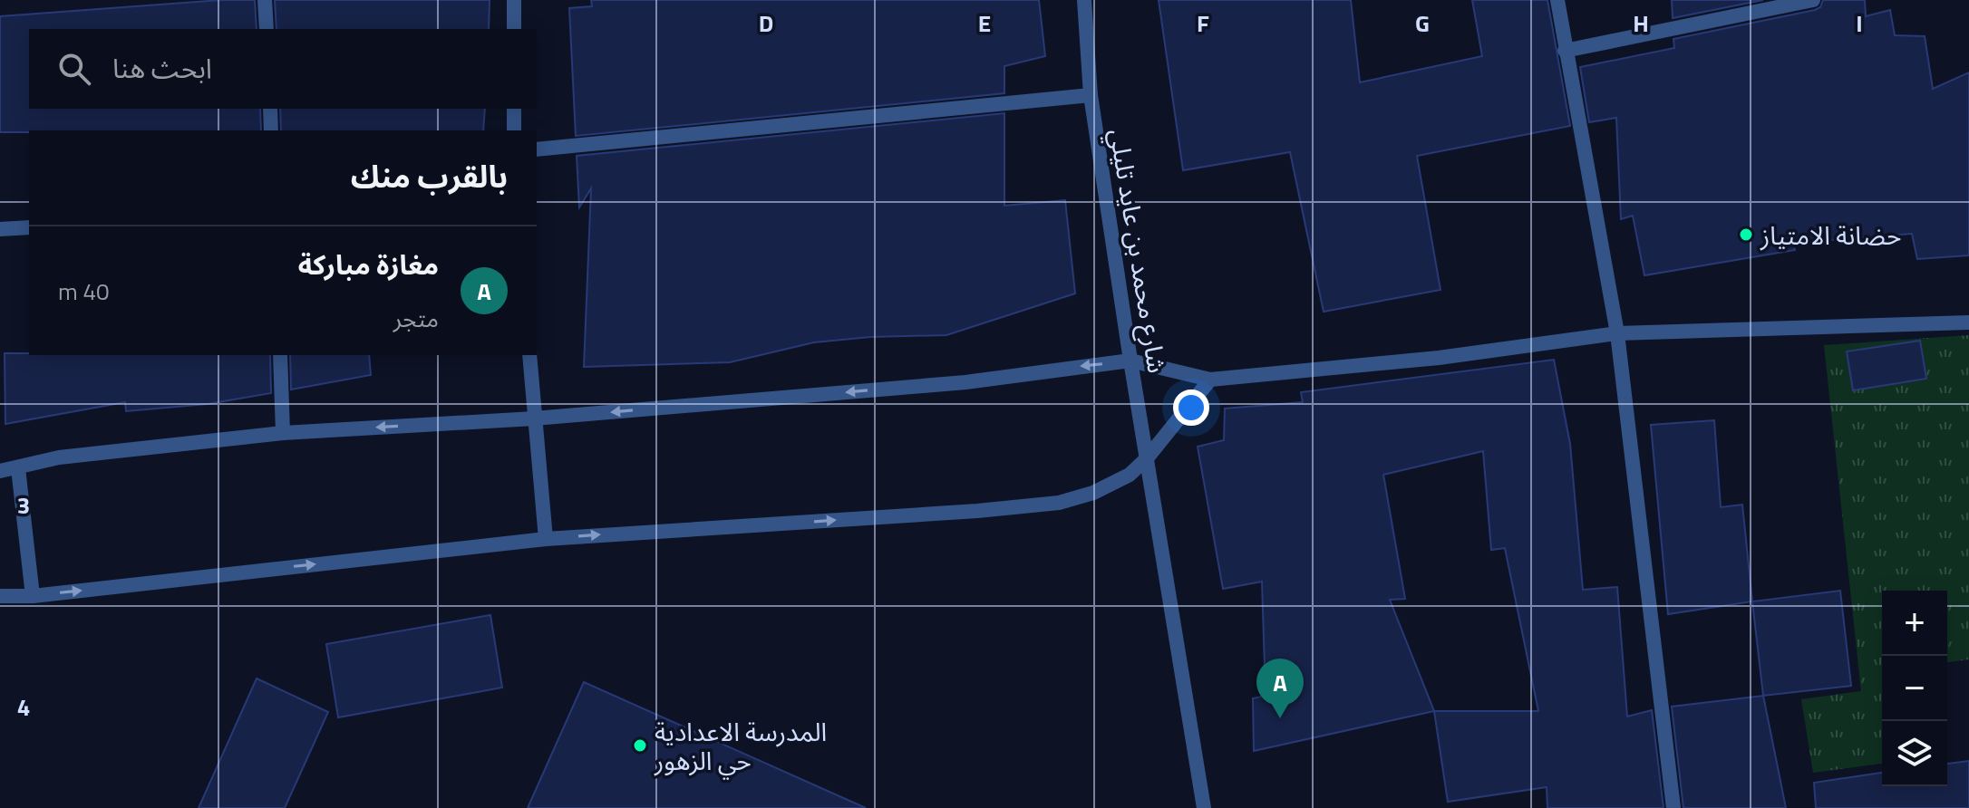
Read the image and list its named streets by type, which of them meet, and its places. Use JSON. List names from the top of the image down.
{
  "streets": {
    "street": ["شارع محمد بن عايد تليلي"]
  },
  "places": ["حضانة الامتياز", "المدرسة الاعدادية حي الزهور"],
  "page": {
    "search": "ابحث هنا",
    "heading": "بالقرب منك",
    "list": [
      {
        "mark": "A",
        "name": "مغازة مباركة",
        "note": "متجر",
        "value": "40 m"
      }
    ],
    "map_buttons": ["+", "−"],
    "pins": "A"
  },
  "grid": {
    "columns": [
      "D",
      "E",
      "F",
      "G",
      "H",
      "I"
    ],
    "rows": ["3", "4"]
  }
}
